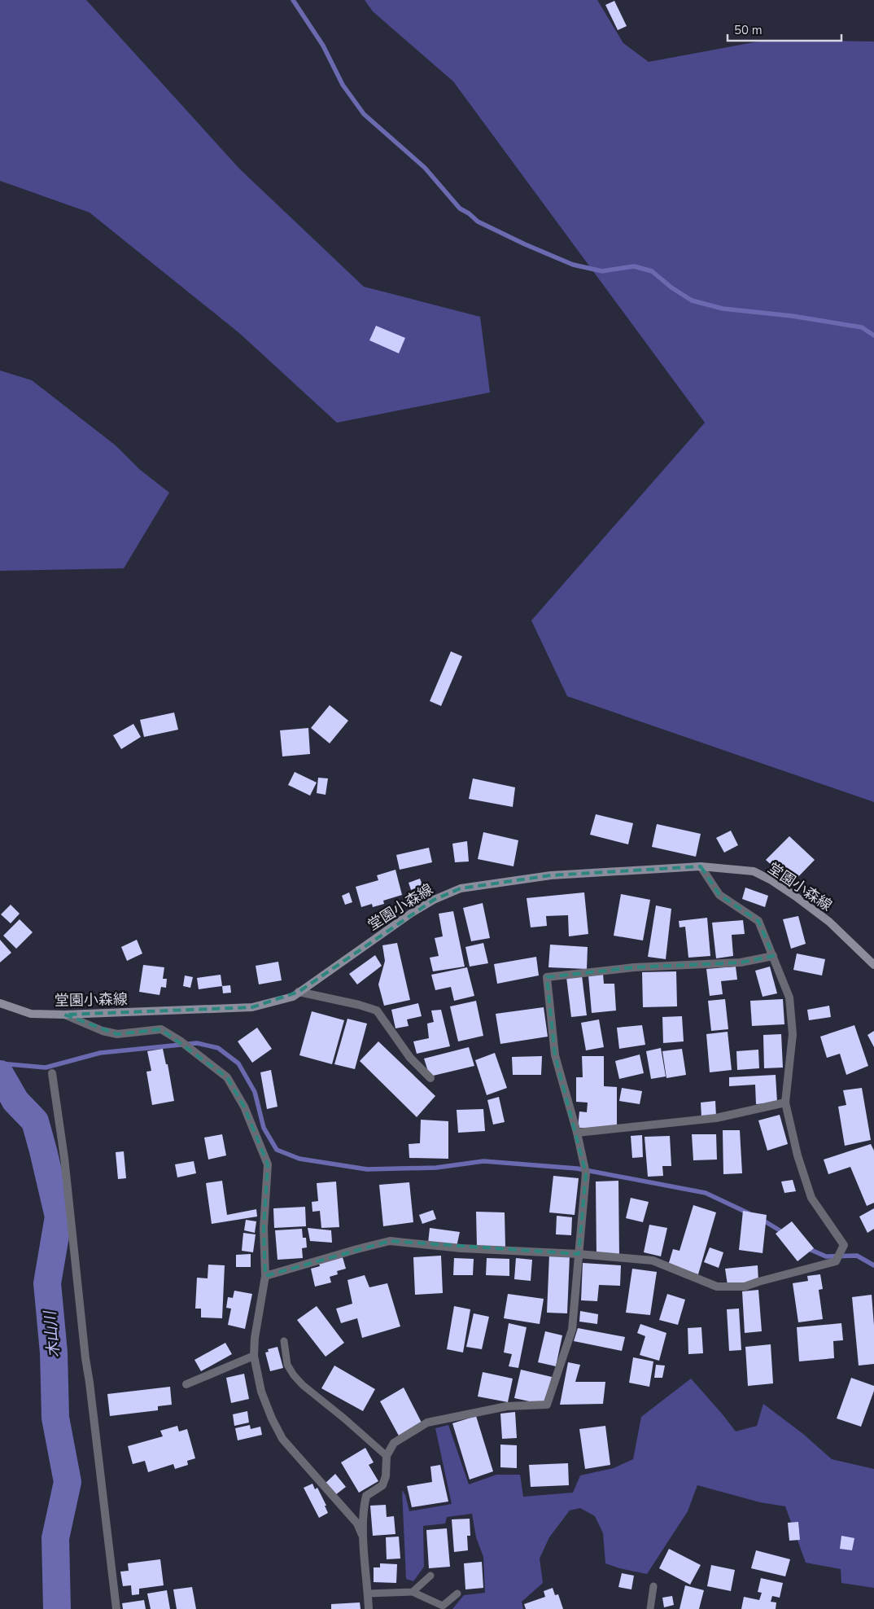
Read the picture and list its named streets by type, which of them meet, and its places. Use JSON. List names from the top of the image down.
{
  "streets": {
    "main road": ["堂園小森線"]
  },
  "water": ["木山川"],
  "scale_bar": "50 m"
}
